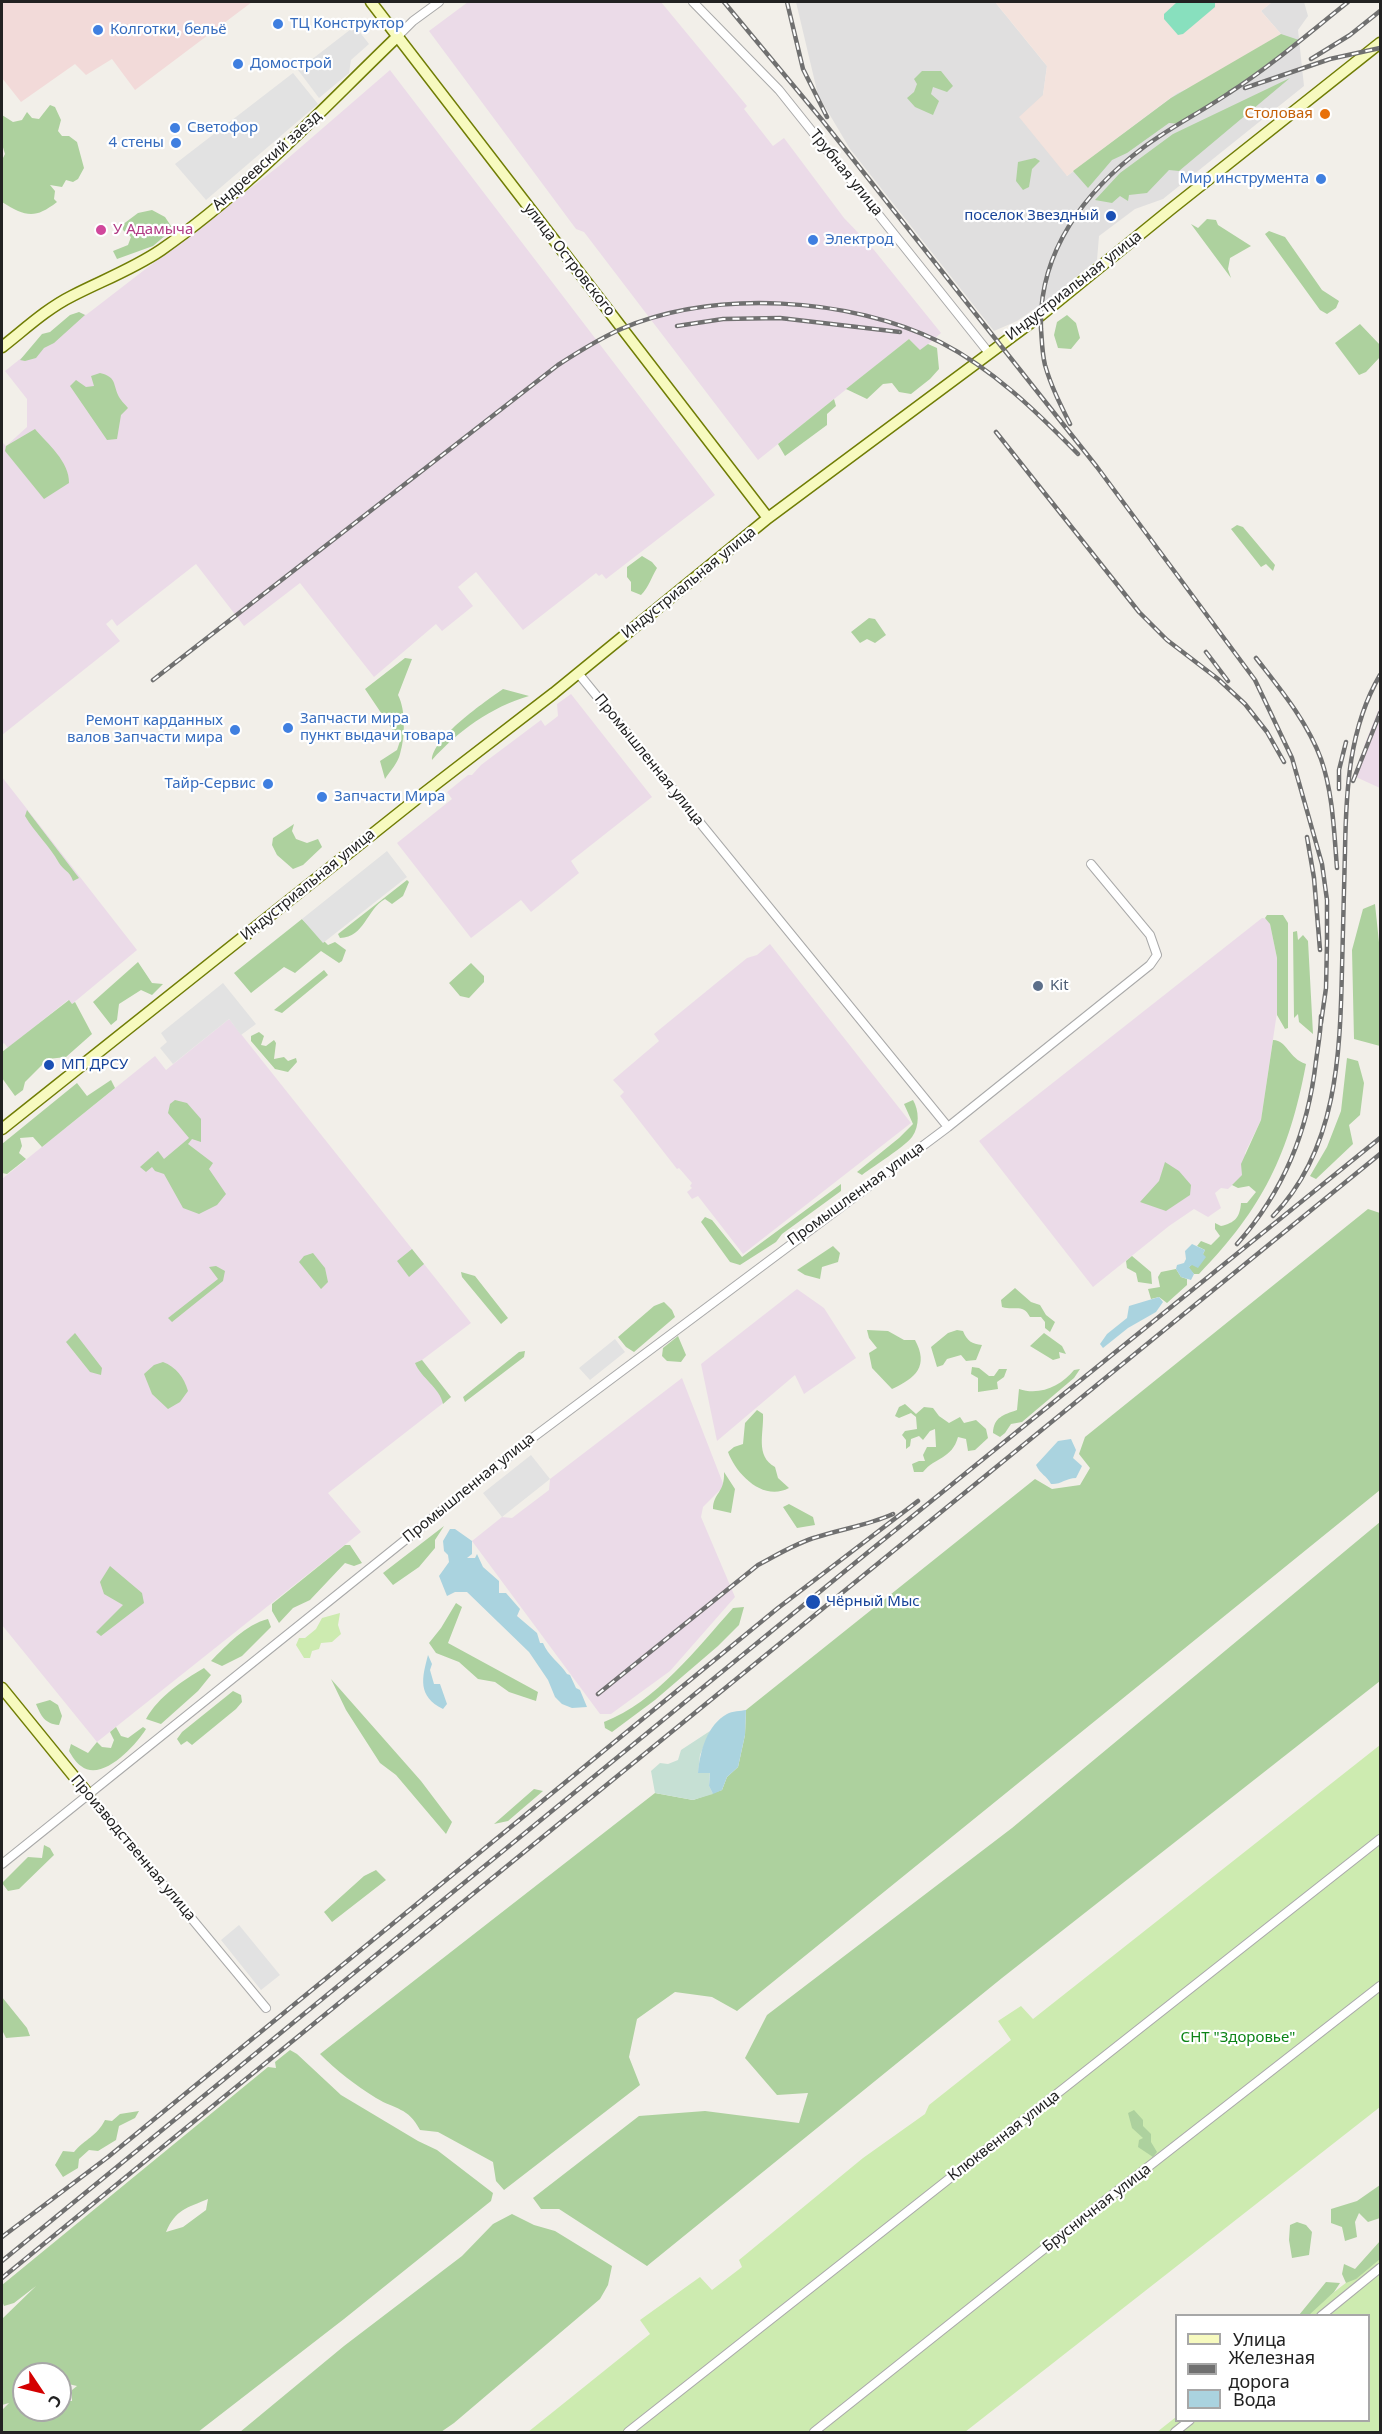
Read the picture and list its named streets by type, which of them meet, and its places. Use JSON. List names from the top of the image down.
{
  "streets": {
    "main road": [
      "Андреевский заезд",
      "улица Островского",
      "Индустриальная улица",
      "Производственная улица"
    ],
    "street": [
      "Трубная улица",
      "Промышленная улица",
      "Клюквенная улица",
      "Брусничная улица"
    ]
  },
  "crossings": [
    ["Андреевский заезд", "улица Островского"],
    ["Трубная улица", "Индустриальная улица"],
    ["улица Островского", "Индустриальная улица"],
    ["Индустриальная улица", "Промышленная улица"],
    ["Промышленная улица", "Производственная улица"]
  ],
  "parks": ["СНТ \"Здоровье\""],
  "places": [
    "ТЦ Конструктор",
    "Колготки, бельё",
    "Домострой",
    "Столовая",
    "Светофор",
    "4 стены",
    "Мир инструмента",
    "поселок Звездный",
    "У Адамыча",
    "Электрод",
    "Запчасти мира пункт выдачи товара",
    "Ремонт карданных валов Запчасти мира",
    "Тайр-Сервис",
    "Запчасти Мира",
    "Kit",
    "МП ДРСУ",
    "Чёрный Мыс"
  ],
  "legend": ["Улица", "Железная дорога", "Вода"],
  "north": "bottom right"
}
